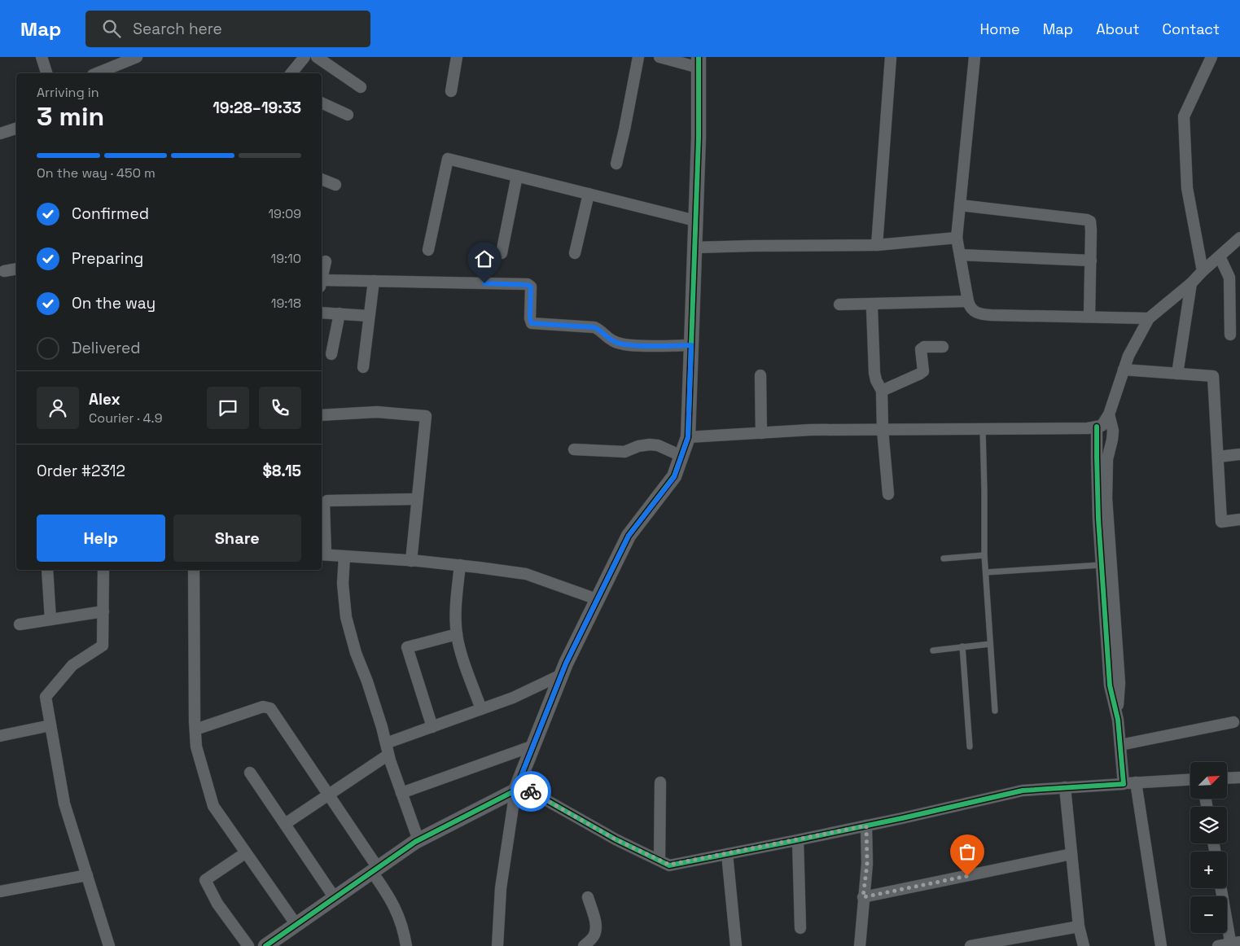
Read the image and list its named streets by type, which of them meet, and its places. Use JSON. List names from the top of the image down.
{
  "north": "top right",
  "page": {
    "header": "Map",
    "search": "Search here",
    "nav": [
      "Home",
      "Map",
      "About",
      "Contact"
    ],
    "heading": ["3 min", "Arriving in", "19:28–19:33"],
    "panel": [
      "Alex",
      "Courier · 4.9",
      "Order #2312",
      "$8.15"
    ],
    "bar": "On the way · 450 m",
    "list": [
      ["Confirmed", "19:09"],
      ["Preparing", "19:10"],
      ["On the way", "19:18"],
      "Delivered"
    ],
    "buttons": ["Help", "Share"],
    "map_buttons": ["+", "−"]
  }
}
